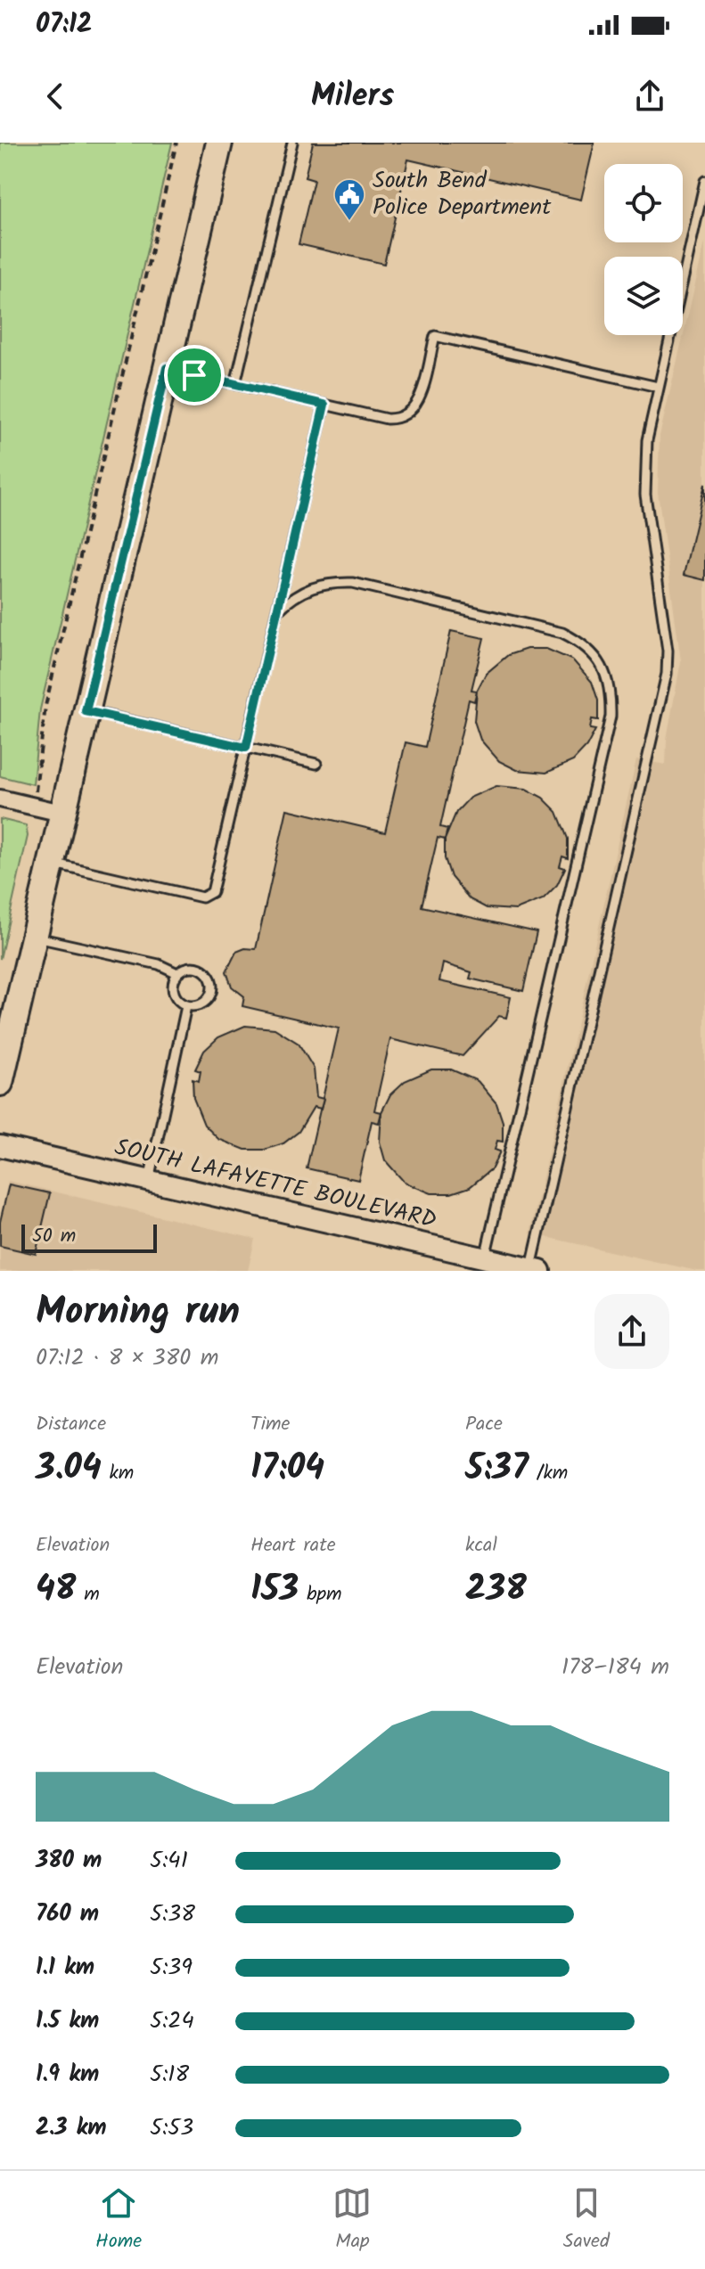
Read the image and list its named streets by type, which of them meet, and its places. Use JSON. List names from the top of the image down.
{
  "streets": {
    "street": ["SOUTH LAFAYETTE BOULEVARD"]
  },
  "places": {
    "public building": ["South Bend Police Department"]
  },
  "scale_bar": "50 m",
  "page": {
    "status": "07:12",
    "header": "Milers",
    "scale": "50 m",
    "heading": ["Morning run", "07:12 · 8 × 380 m"],
    "stats": [
      ["Distance", "3.04 km"],
      ["Time", "17:04"],
      ["Pace", "5:37 /km"],
      ["Elevation", "48 m"],
      ["Heart rate", "153 bpm"],
      ["kcal", "238"]
    ],
    "chart": ["Elevation", "178–184 m"],
    "list": [
      {
        "name": "380 m",
        "note": "5:41"
      },
      {
        "name": "760 m",
        "note": "5:38"
      },
      {
        "name": "1.1 km",
        "note": "5:39"
      },
      {
        "name": "1.5 km",
        "note": "5:24"
      },
      {
        "name": "1.9 km",
        "note": "5:18"
      },
      {
        "name": "2.3 km",
        "note": "5:53"
      }
    ],
    "tabs": ["Home", "Map", "Saved"]
  }
}
